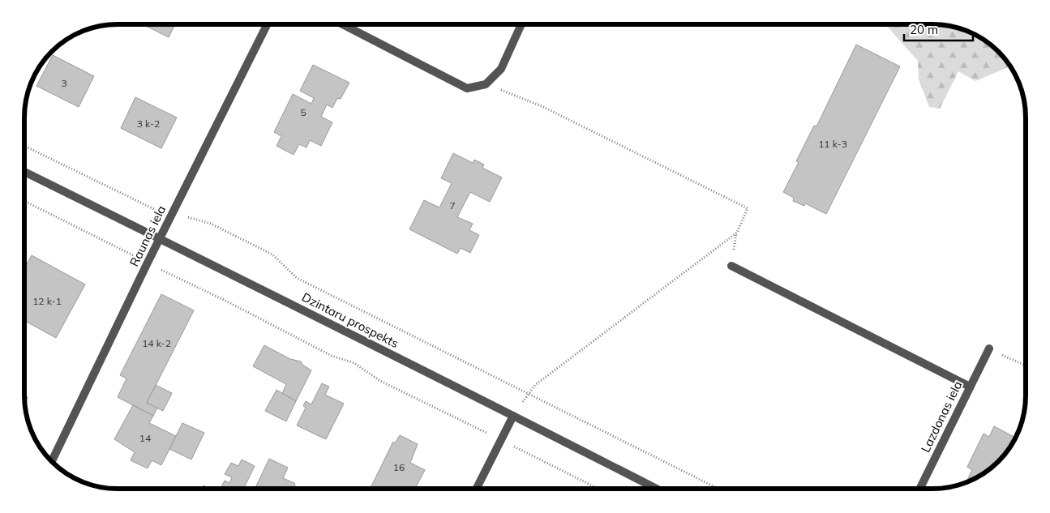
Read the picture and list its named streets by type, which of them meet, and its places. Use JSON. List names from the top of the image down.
{
  "streets": {
    "street": ["Raunas iela", "Dzintaru prospekts", "Lazdonas iela"]
  },
  "crossings": [
    ["Raunas iela", "Dzintaru prospekts"]
  ],
  "house_numbers": [
    "3",
    "5",
    "3 k-2",
    "11 k-3",
    "7",
    "12 k-1",
    "14 k-2",
    "14",
    "16"
  ],
  "scale_bar": "20 m"
}
